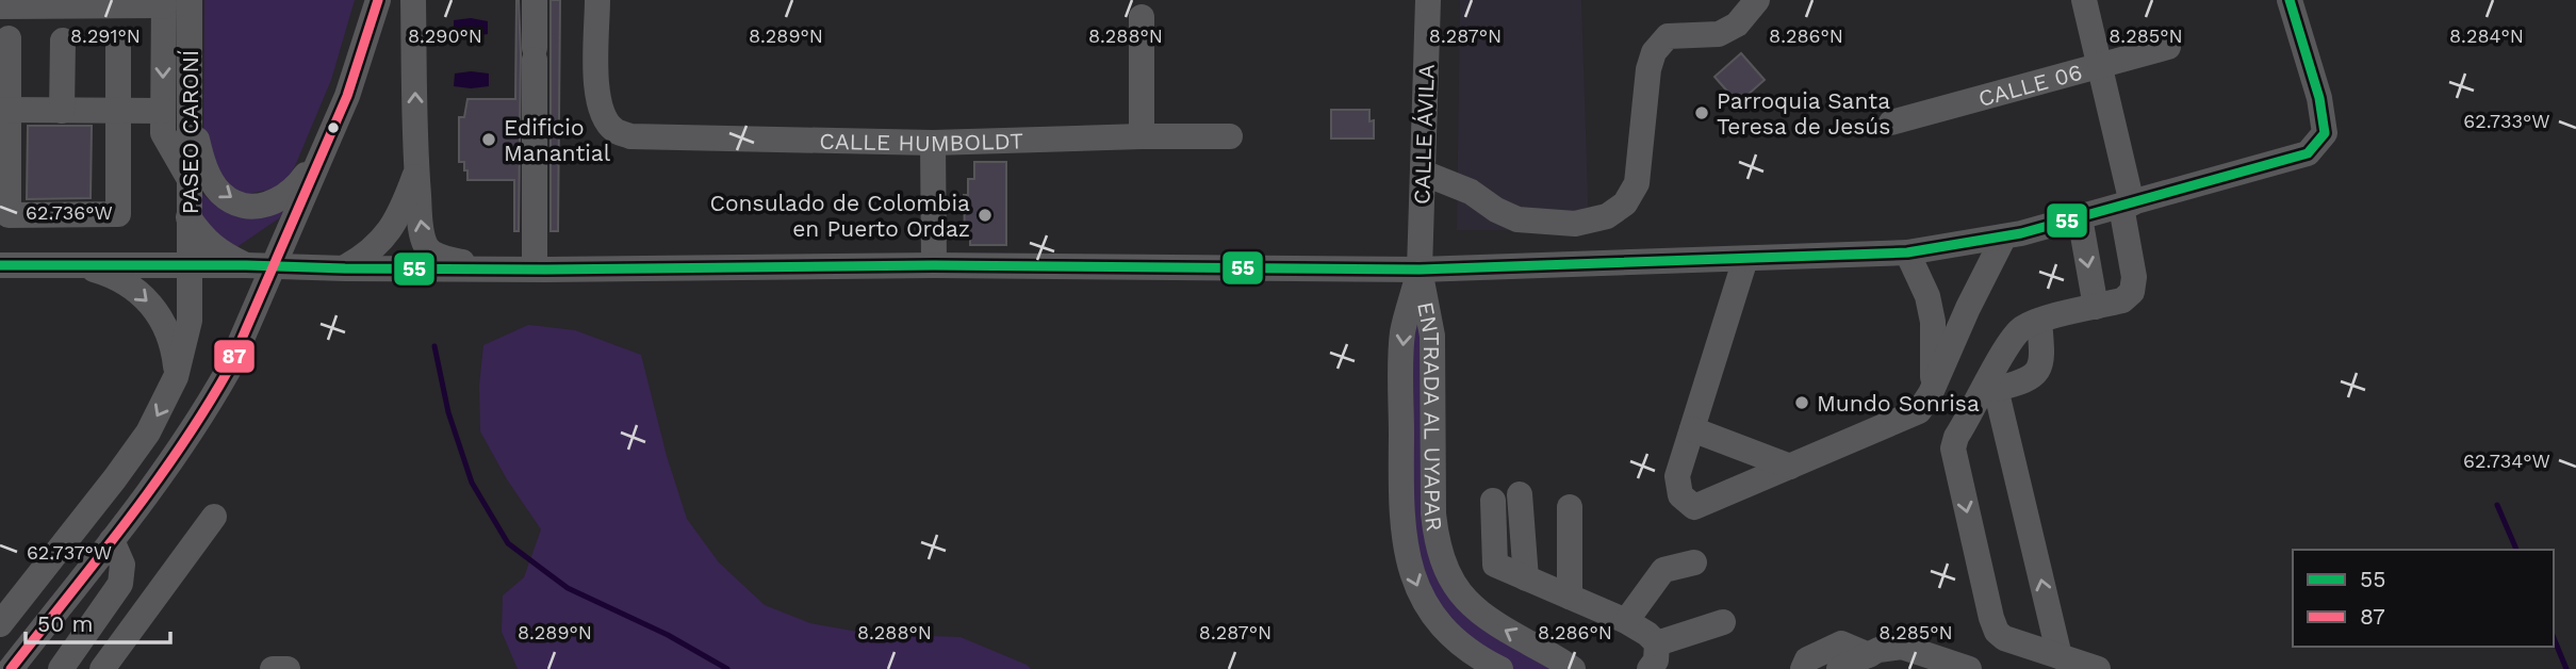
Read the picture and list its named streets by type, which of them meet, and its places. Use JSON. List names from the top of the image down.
{
  "streets": {
    "street": [
      "CALLE 06",
      "PASEO CARONÍ",
      "CALLE ÁVILA",
      "CALLE HUMBOLDT",
      "ENTRADA AL UYAPAR"
    ]
  },
  "crossings": [
    ["CALLE ÁVILA", "ENTRADA AL UYAPAR"]
  ],
  "places": [
    "Parroquia Santa Teresa de Jesús",
    "Edificio Manantial",
    "Consulado de Colombia en Puerto Ordaz",
    "Mundo Sonrisa"
  ],
  "lines": ["transit line 55", "transit line 87"],
  "legend": ["55", "87"],
  "scale_bar": "50 m",
  "coordinates": [
    "8.291°N",
    "8.290°N",
    "8.289°N",
    "8.288°N",
    "8.287°N",
    "8.286°N",
    "8.285°N",
    "8.284°N",
    "62.733°W",
    "62.736°W",
    "62.734°W",
    "62.737°W"
  ]
}
